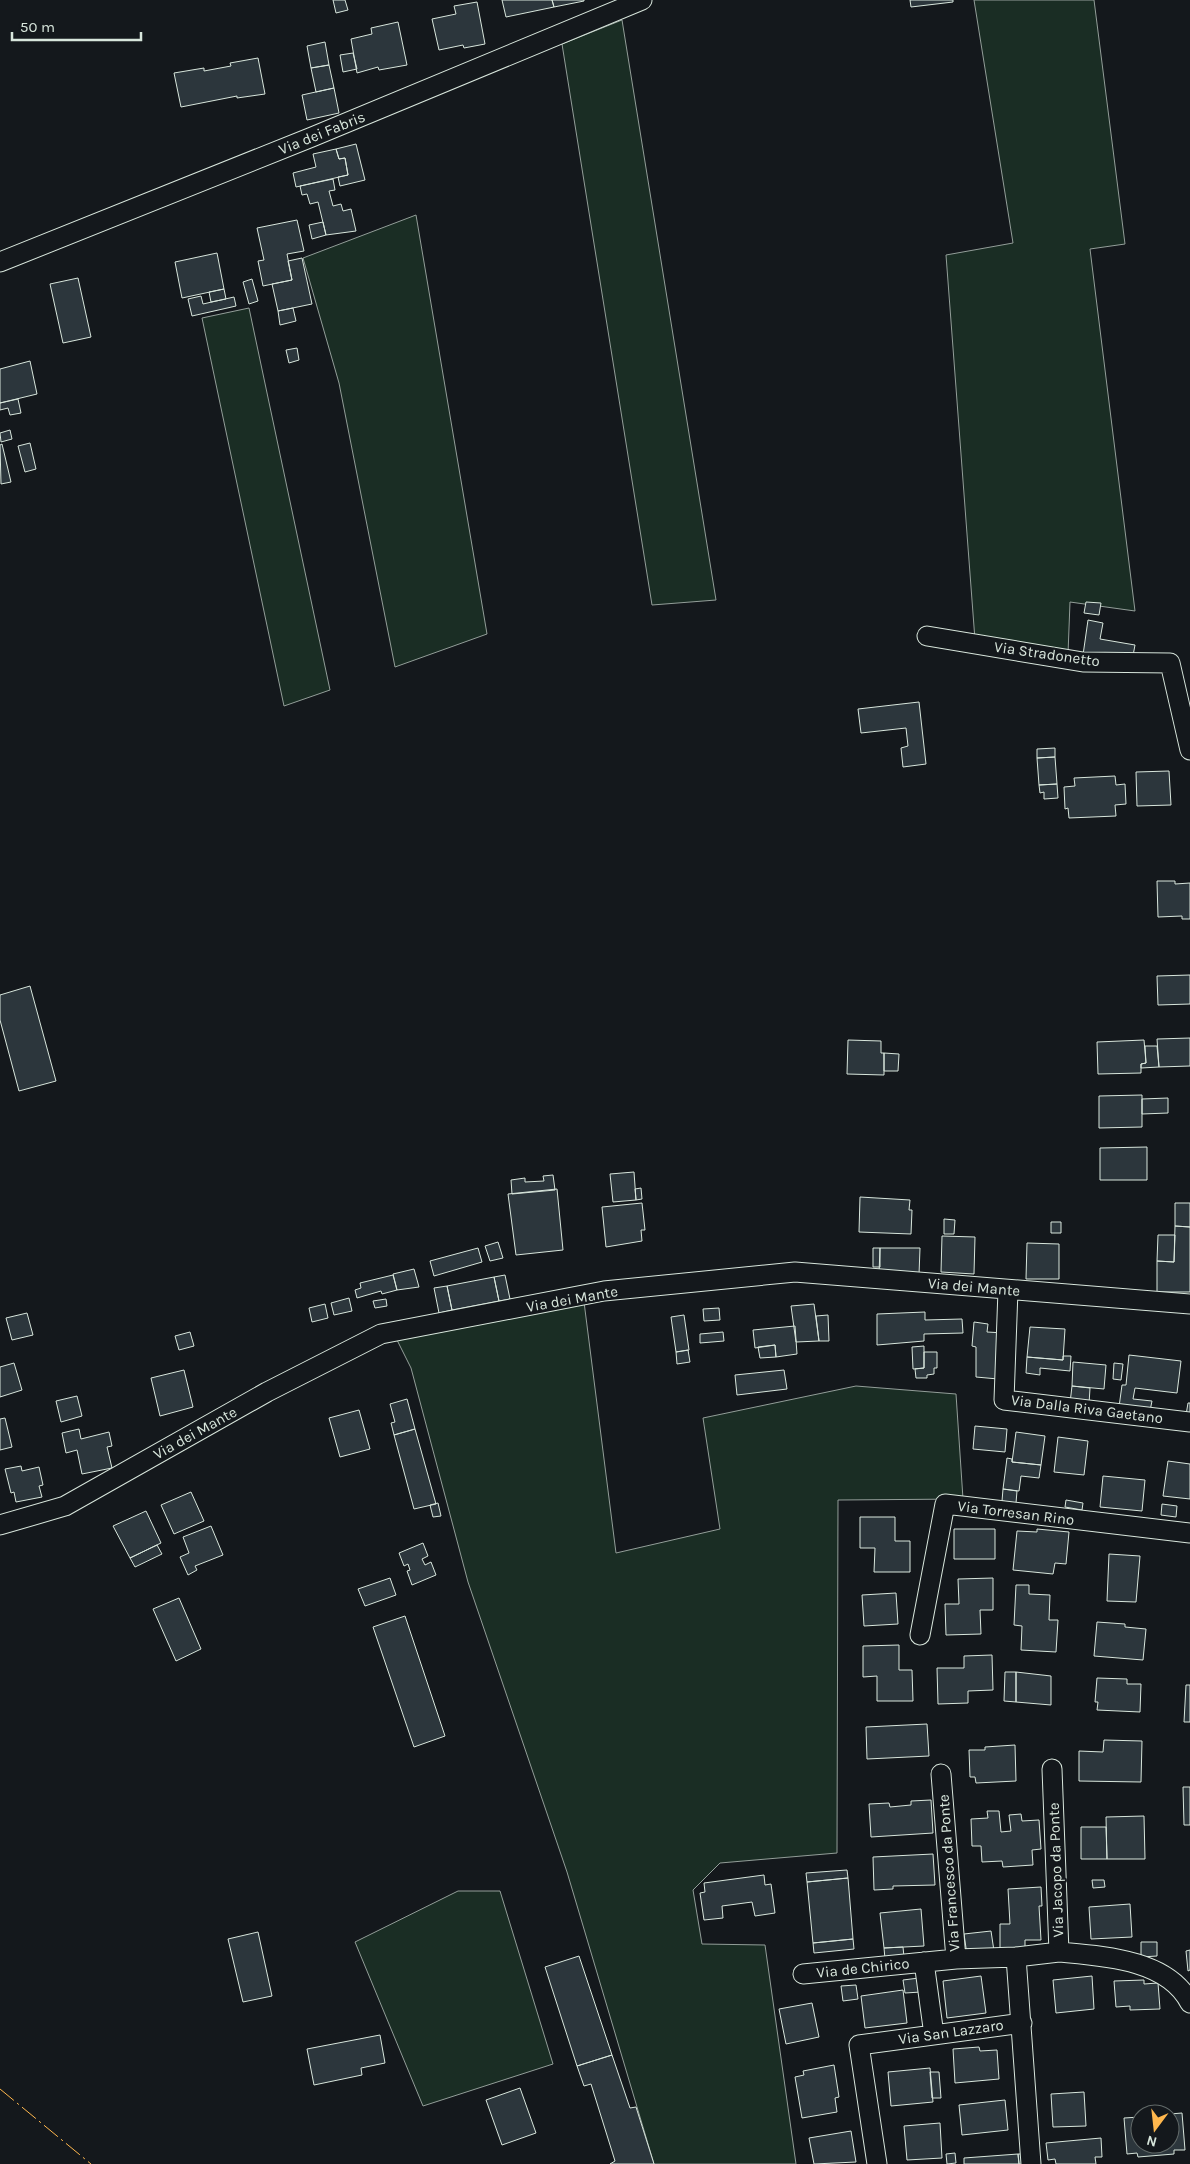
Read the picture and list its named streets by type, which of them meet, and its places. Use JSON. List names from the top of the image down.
{
  "streets": {
    "street": [
      "Via dei Fabris",
      "Via Stradonetto",
      "Via dei Mante",
      "Via Dalla Riva Gaetano",
      "Via Torresan Rino",
      "Via Jacopo da Ponte",
      "Via Francesco da Ponte",
      "Via de Chirico",
      "Via San Lazzaro"
    ]
  },
  "crossings": [
    ["Via dei Mante", "Via Dalla Riva Gaetano"],
    ["Via Jacopo da Ponte", "Via Francesco da Ponte"],
    ["Via Francesco da Ponte", "Via de Chirico"]
  ],
  "scale_bar": "50 m",
  "north": "bottom"
}
